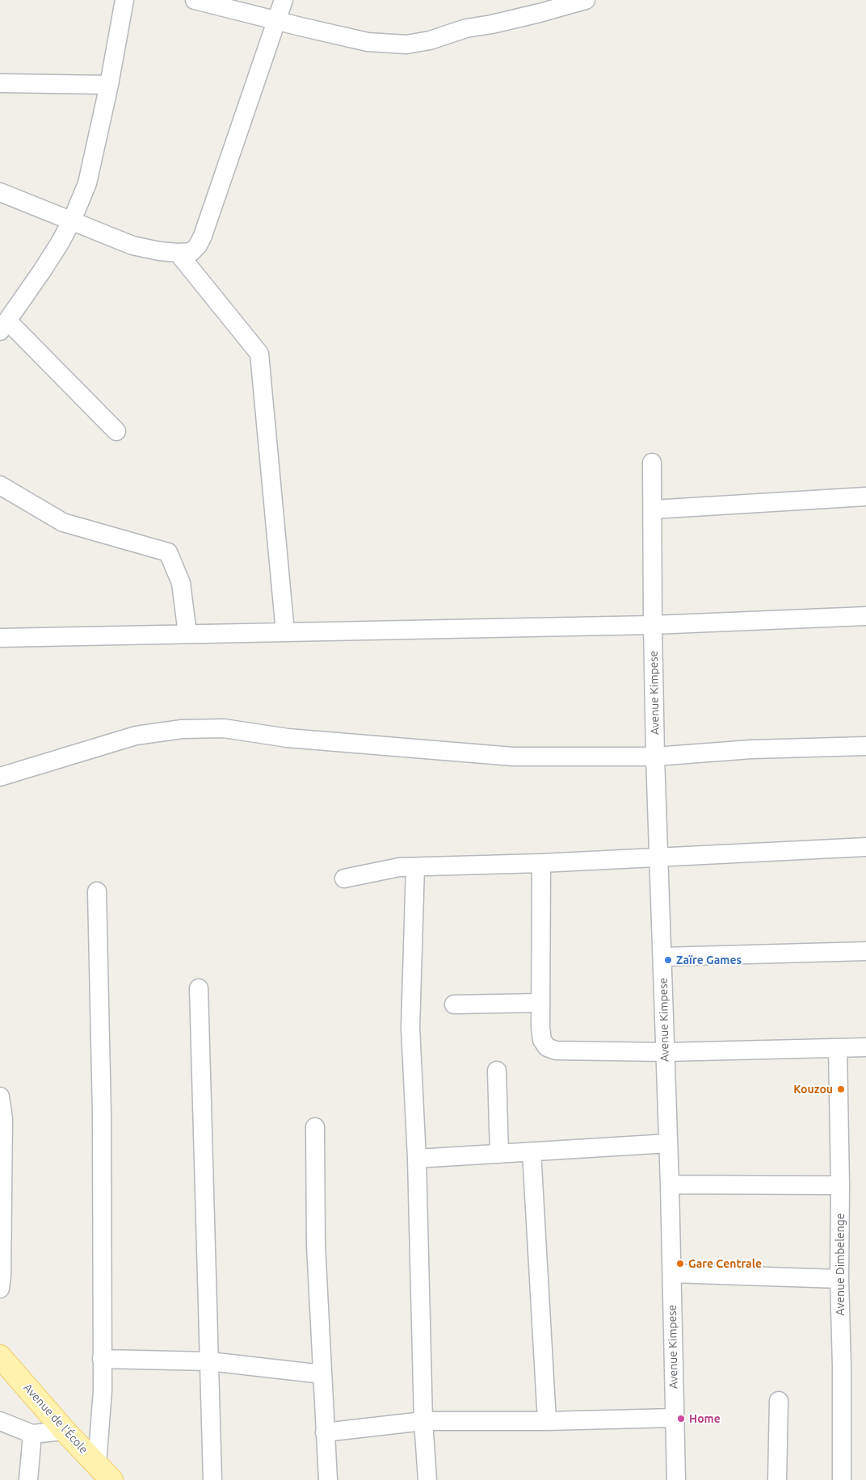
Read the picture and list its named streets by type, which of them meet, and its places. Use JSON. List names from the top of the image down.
{
  "streets": {
    "main road": ["Avenue de l'École"],
    "street": ["Avenue Kimpese", "Avenue Dimbelenge"]
  },
  "places": [
    "Zaïre Games",
    "Kouzou",
    "Gare Centrale",
    "Home"
  ]
}
